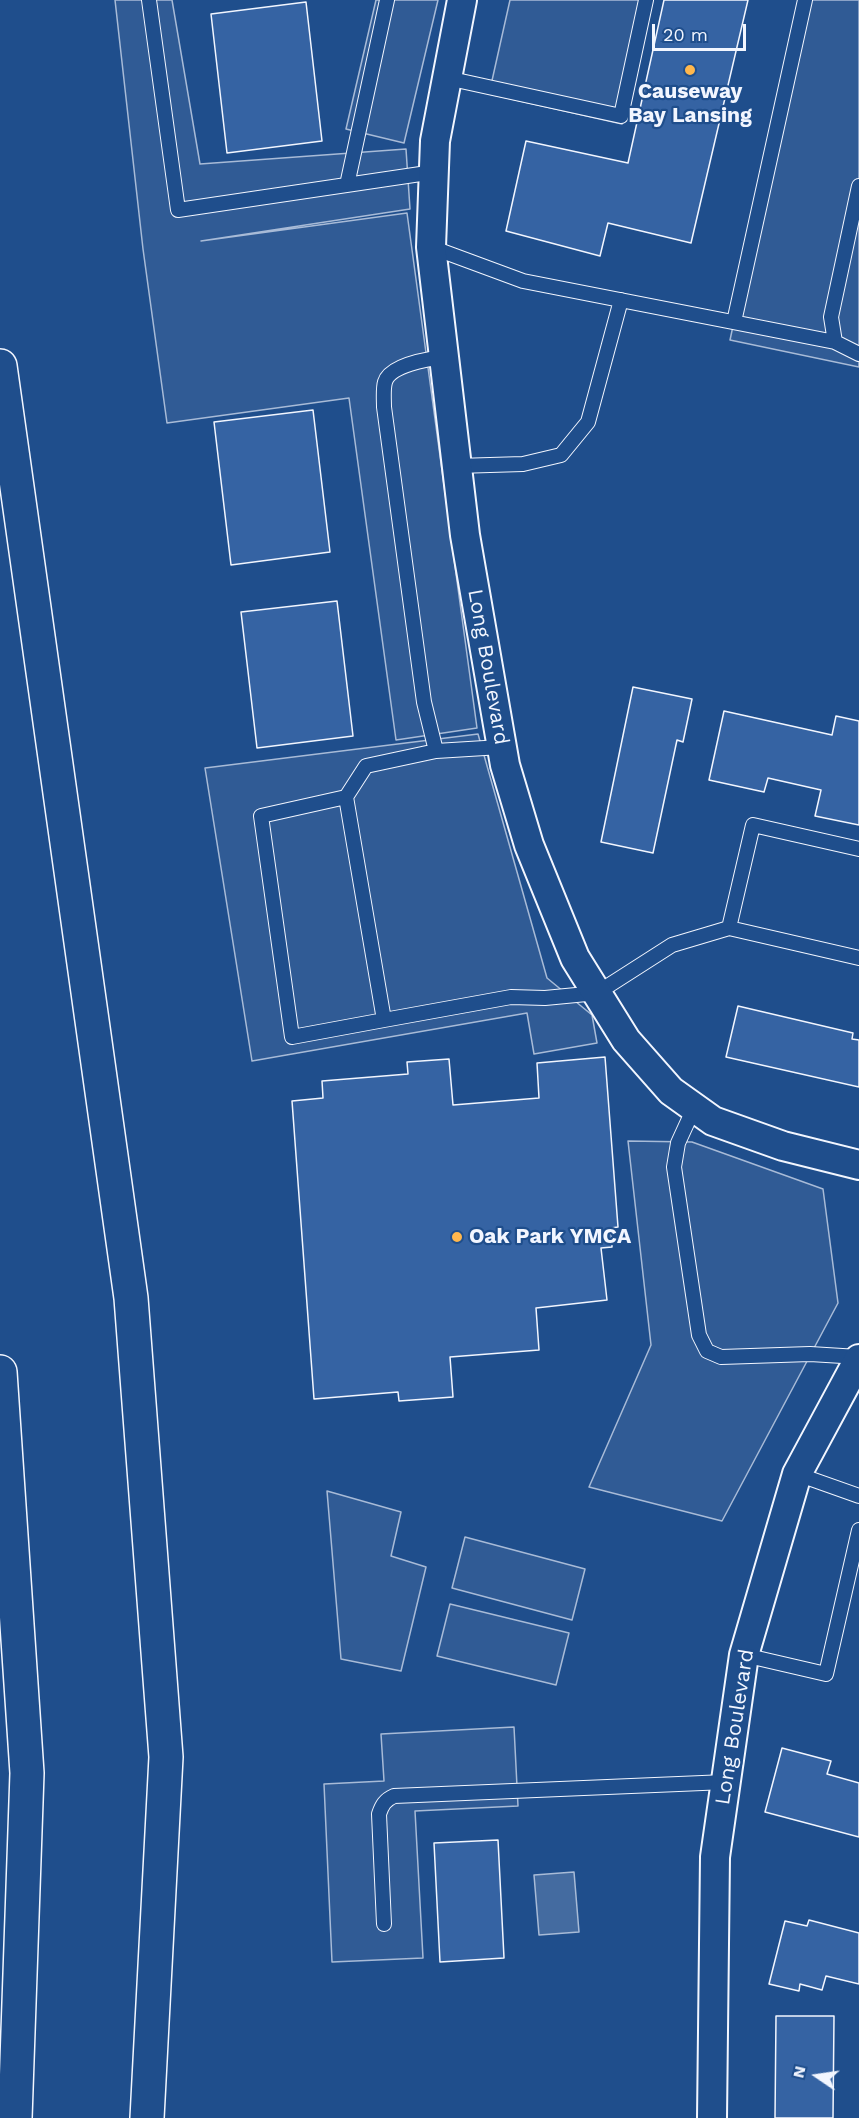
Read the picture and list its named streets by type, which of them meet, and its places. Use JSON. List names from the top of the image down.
{
  "streets": {
    "street": ["Long Boulevard"]
  },
  "places": ["Causeway Bay Lansing", "Oak Park YMCA"],
  "scale_bar": "20 m",
  "north": "left"
}
